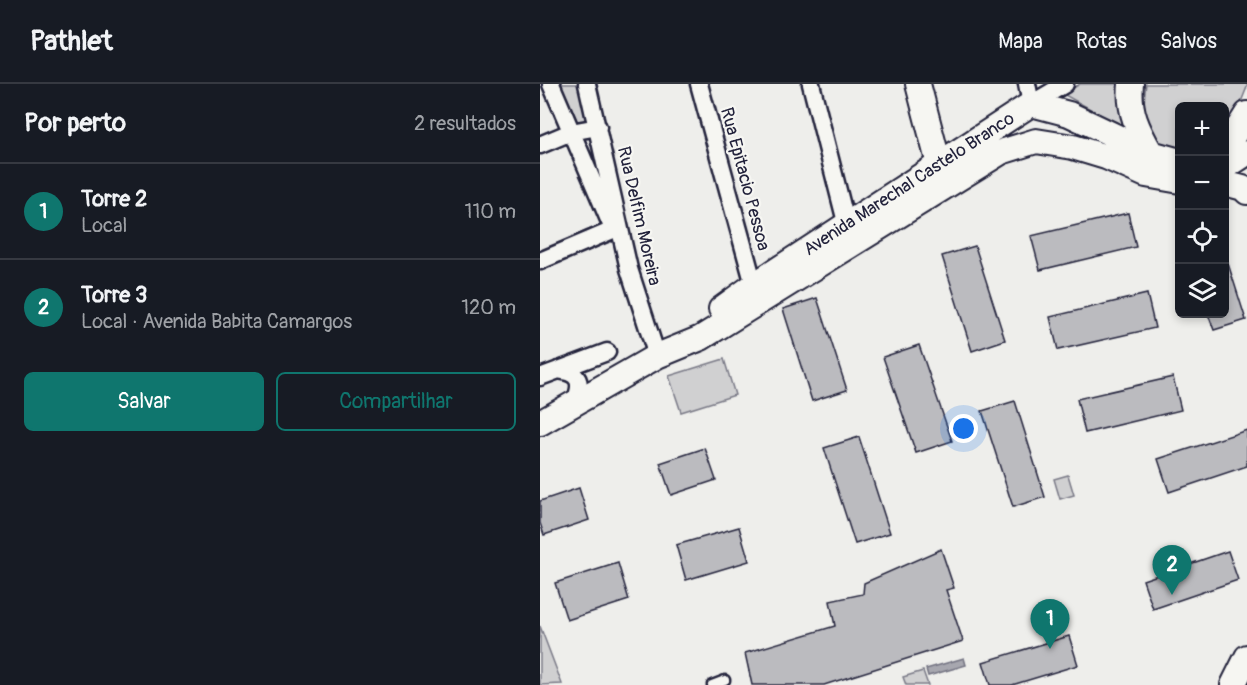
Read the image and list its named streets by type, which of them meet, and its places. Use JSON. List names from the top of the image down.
{
  "streets": {
    "street": ["Rua Epitacio Pessoa", "Avenida Marechal Castelo Branco", "Rua Delfim Moreira"]
  },
  "crossings": [
    ["Rua Epitacio Pessoa", "Avenida Marechal Castelo Branco"],
    ["Avenida Marechal Castelo Branco", "Rua Delfim Moreira"]
  ],
  "page": {
    "header": "Pathlet",
    "nav": ["Mapa", "Rotas", "Salvos"],
    "heading": ["Por perto", "2 resultados"],
    "map_buttons": ["+", "−"],
    "list": [
      {
        "mark": "1",
        "name": "Torre 2",
        "note": "Local",
        "value": "110 m"
      },
      {
        "mark": "2",
        "name": "Torre 3",
        "note": "Local · Avenida Babita Camargos",
        "value": "120 m"
      }
    ],
    "buttons": ["Salvar", "Compartilhar"],
    "pins": ["2", "1"]
  }
}
